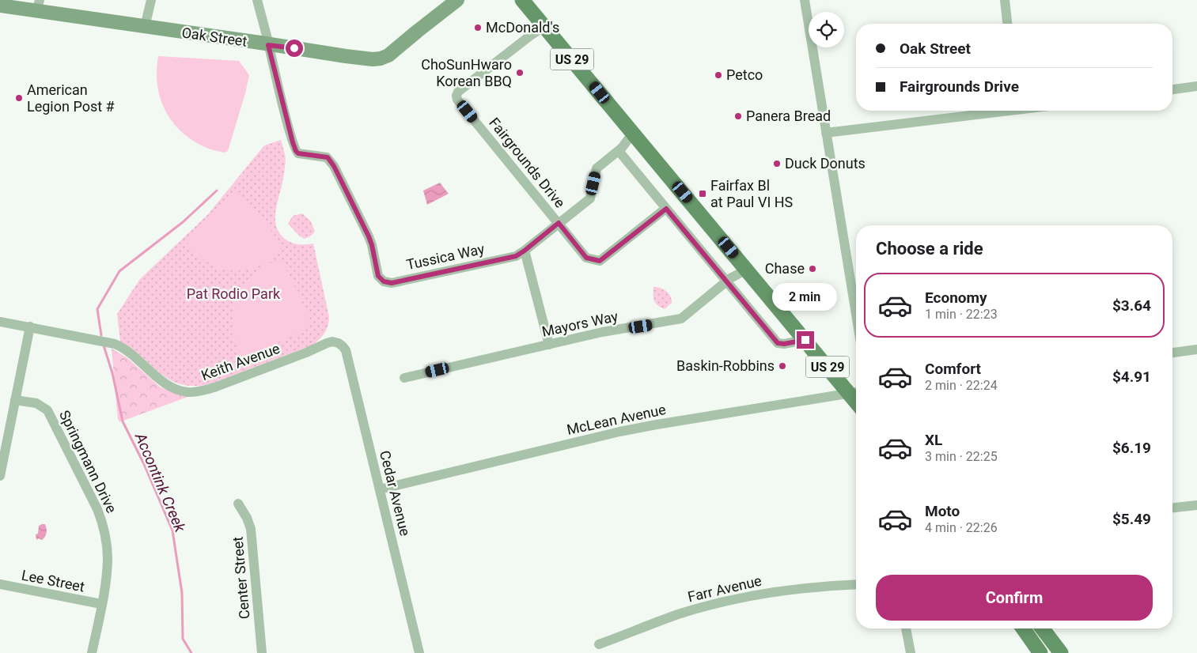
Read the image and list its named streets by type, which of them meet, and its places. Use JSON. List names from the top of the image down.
{
  "streets": {
    "main road": ["US 29"],
    "street": [
      "Oak Street",
      "Fairgrounds Drive",
      "Tussica Way",
      "Mayors Way",
      "Keith Avenue",
      "McLean Avenue",
      "Springmann Drive",
      "Cedar Avenue",
      "Center Street",
      "Lee Street",
      "Farr Avenue"
    ]
  },
  "crossings": [
    ["Oak Street", "Tussica Way"],
    ["US 29", "Fairgrounds Drive"],
    ["US 29", "Tussica Way"],
    ["US 29", "Mayors Way"],
    ["US 29", "McLean Avenue"],
    ["Fairgrounds Drive", "Tussica Way"],
    ["Keith Avenue", "Cedar Avenue"],
    ["McLean Avenue", "Cedar Avenue"],
    ["Springmann Drive", "Lee Street"]
  ],
  "water": ["Accontink Creek"],
  "parks": ["Pat Rodio Park"],
  "places": {
    "other": [
      "McDonald's",
      "ChoSunHwaro Korean BBQ",
      "Petco",
      "American Legion Post #",
      "Panera Bread",
      "Duck Donuts",
      "Chase",
      "Baskin-Robbins"
    ],
    "transit": ["Fairfax Bl at Paul VI HS"]
  },
  "page": {
    "banner": ["Oak Street", "Fairgrounds Drive"],
    "heading": "Choose a ride",
    "list": [
      {
        "name": "Economy",
        "note": "1 min · 22:23",
        "value": "$3.64"
      },
      {
        "name": "Comfort",
        "note": "2 min · 22:24",
        "value": "$4.91"
      },
      {
        "name": "XL",
        "note": "3 min · 22:25",
        "value": "$6.19"
      },
      {
        "name": "Moto",
        "note": "4 min · 22:26",
        "value": "$5.49"
      }
    ],
    "bubble": "2 min",
    "buttons": "Confirm"
  }
}
